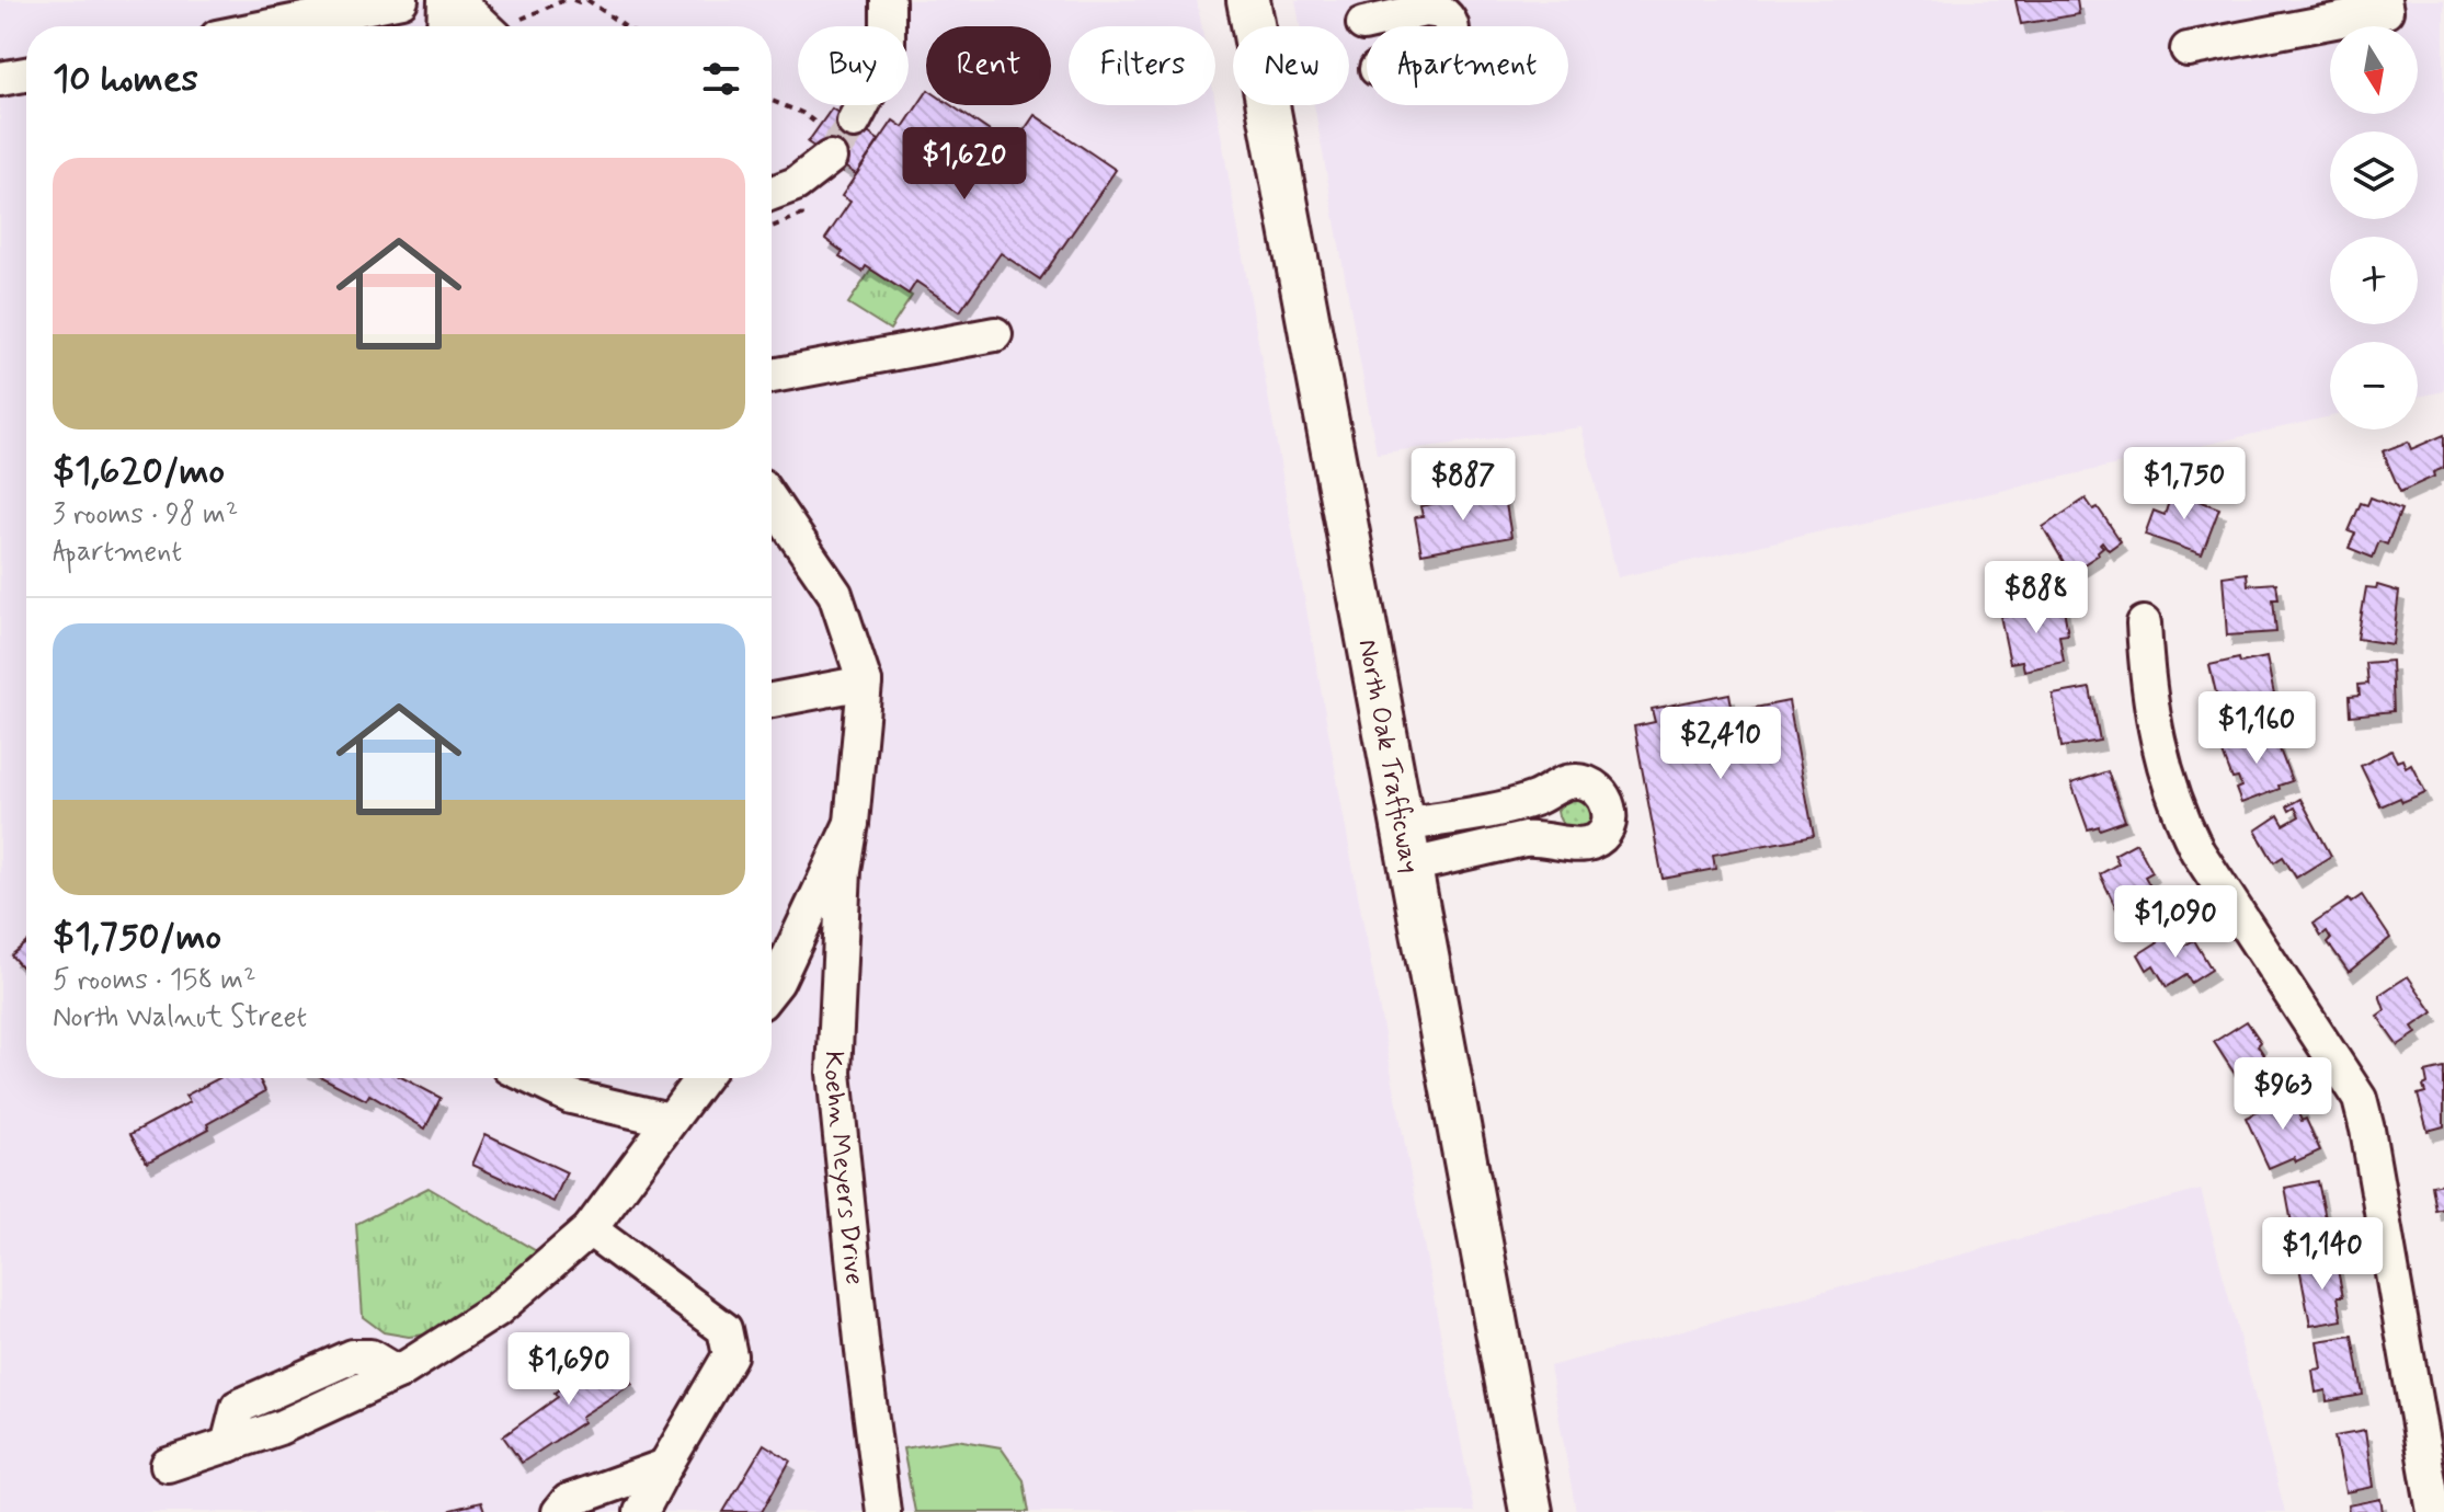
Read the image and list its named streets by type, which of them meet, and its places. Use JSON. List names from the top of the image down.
{
  "streets": {
    "main road": ["North Oak Trafficway"],
    "street": ["Koehn Meyers Drive"]
  },
  "north": "bottom",
  "page": {
    "map_buttons": ["+", "−"],
    "chip": [
      "Buy",
      "Rent",
      "Filters",
      "New",
      "Apartment"
    ],
    "heading": "10 homes",
    "price": [
      "$1,620",
      "$1,750",
      "$887",
      "$888",
      "$1,160",
      "$2,410",
      "$1,090",
      "$963",
      "$1,140",
      "$1,690"
    ],
    "list": [
      {
        "name": "$1,620/mo",
        "note": "3 rooms · 98 m² · Apartment"
      },
      {
        "name": "$1,750/mo",
        "note": "5 rooms · 158 m² · North Walnut Street"
      }
    ]
  }
}
